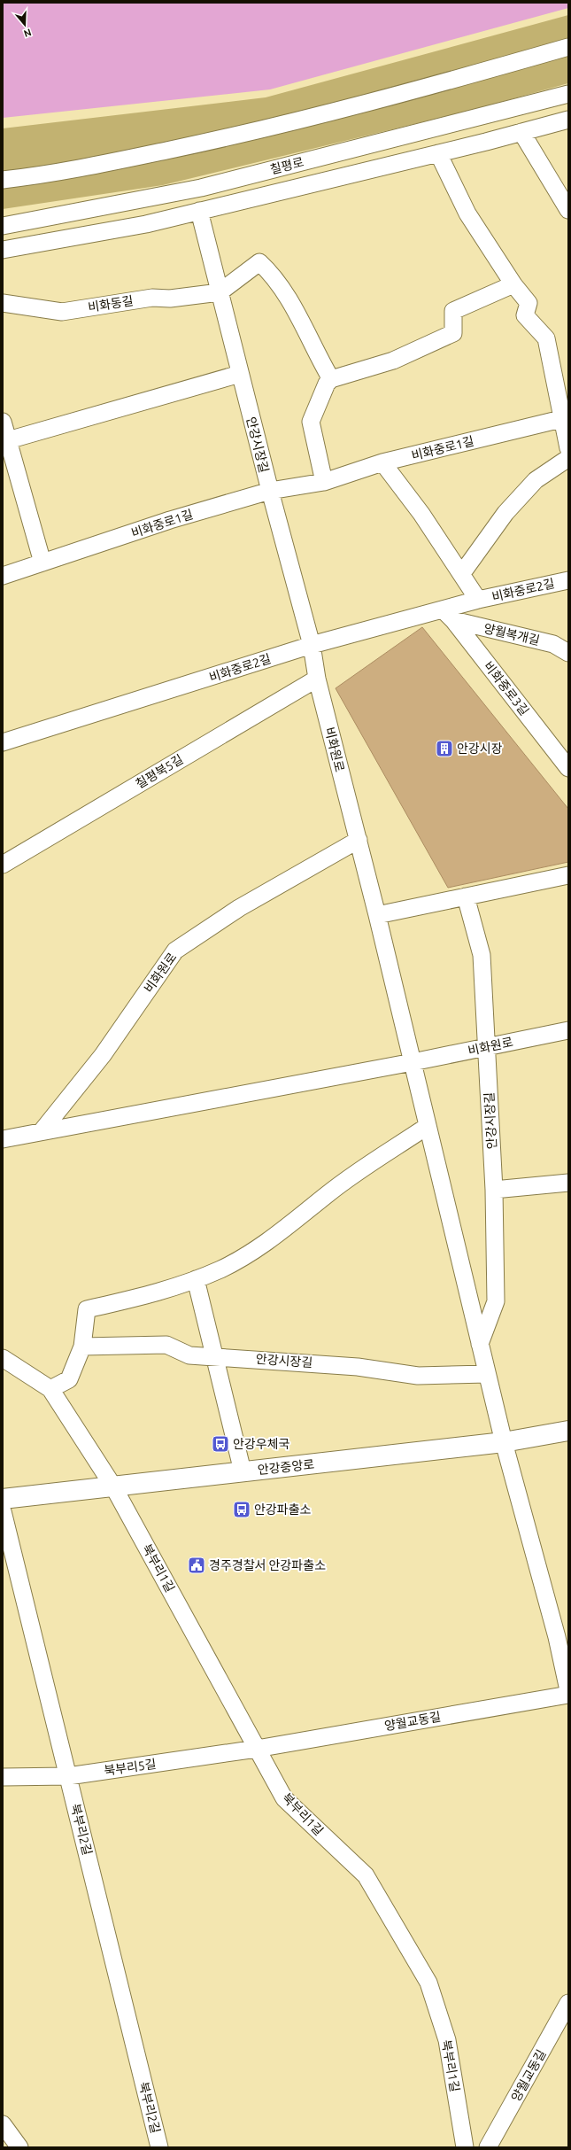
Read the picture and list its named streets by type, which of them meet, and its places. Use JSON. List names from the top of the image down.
{
  "streets": {
    "main road": ["안강중앙로"],
    "street": [
      "칠평로",
      "비화동길",
      "안강시장길",
      "비화중로1길",
      "비화중로2길",
      "양월복개길",
      "비화중로3길",
      "비화원로",
      "칠평북5길",
      "북부리1길",
      "양월교동길",
      "북부리5길",
      "북부리2길"
    ]
  },
  "crossings": [
    ["칠평로", "안강시장길"],
    ["비화동길", "안강시장길"],
    ["안강시장길", "비화중로1길"],
    ["안강시장길", "비화중로2길"],
    ["안강시장길", "비화원로"],
    ["안강시장길", "칠평북5길"],
    ["비화중로1길", "비화중로2길"],
    ["비화중로2길", "양월복개길"],
    ["비화중로2길", "비화중로3길"],
    ["양월복개길", "비화중로3길"],
    ["비화원로", "칠평북5길"],
    ["안강중앙로", "북부리1길"],
    ["북부리1길", "양월교동길"],
    ["북부리1길", "북부리5길"],
    ["양월교동길", "북부리5길"],
    ["북부리5길", "북부리2길"]
  ],
  "places": {
    "building": ["안강시장"],
    "bus stop": ["안강우체국", "안강파출소"],
    "public building": ["경주경찰서 안강파출소"]
  },
  "north": "bottom"
}
